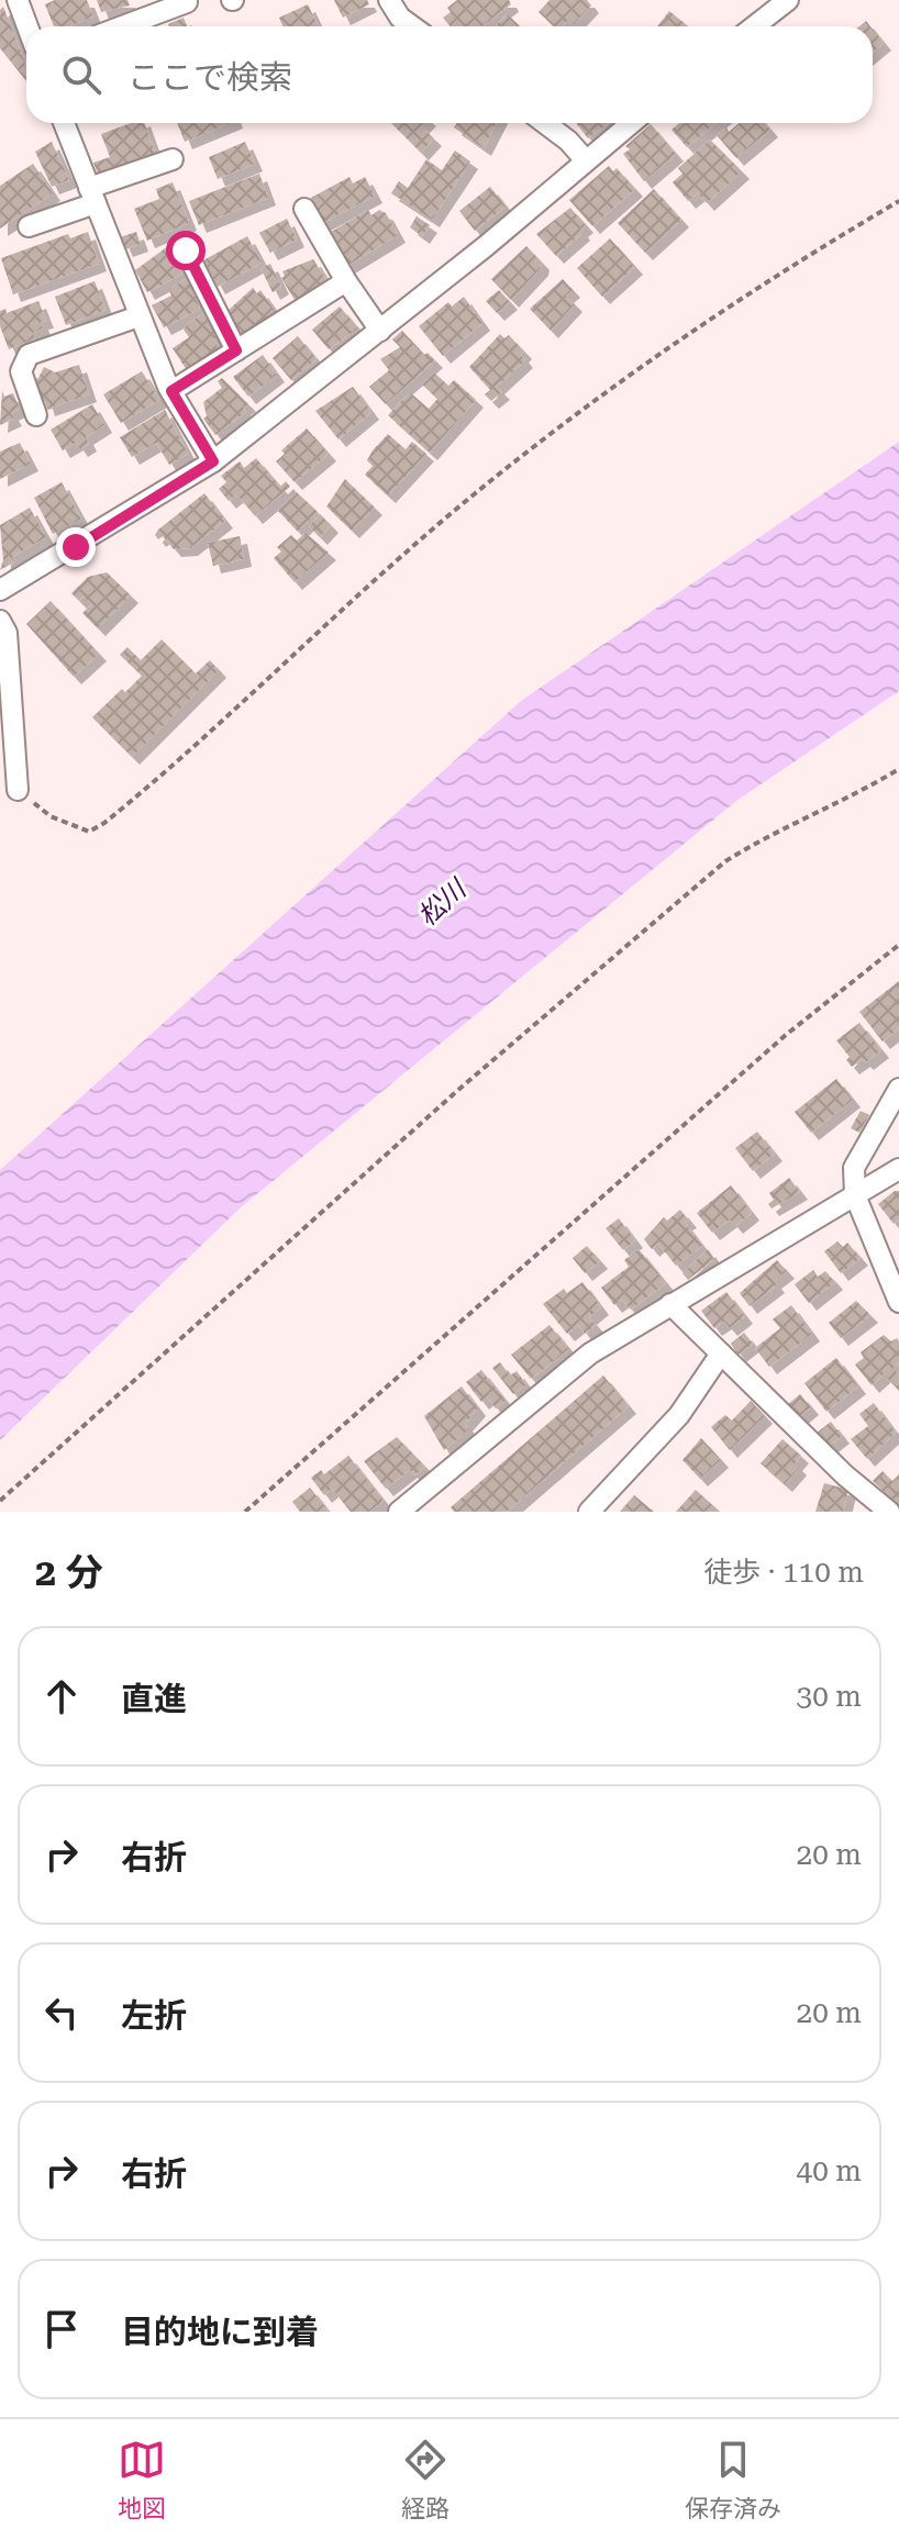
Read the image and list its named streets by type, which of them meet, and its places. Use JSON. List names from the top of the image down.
{
  "water": ["松川"],
  "page": {
    "search": "ここで検索",
    "heading": ["2 分", "徒歩 · 110 m"],
    "list": [
      ["直進", "30 m"],
      ["右折", "20 m"],
      ["左折", "20 m"],
      ["右折", "40 m"],
      "目的地に到着"
    ],
    "nav": ["地図", "経路", "保存済み"]
  }
}
